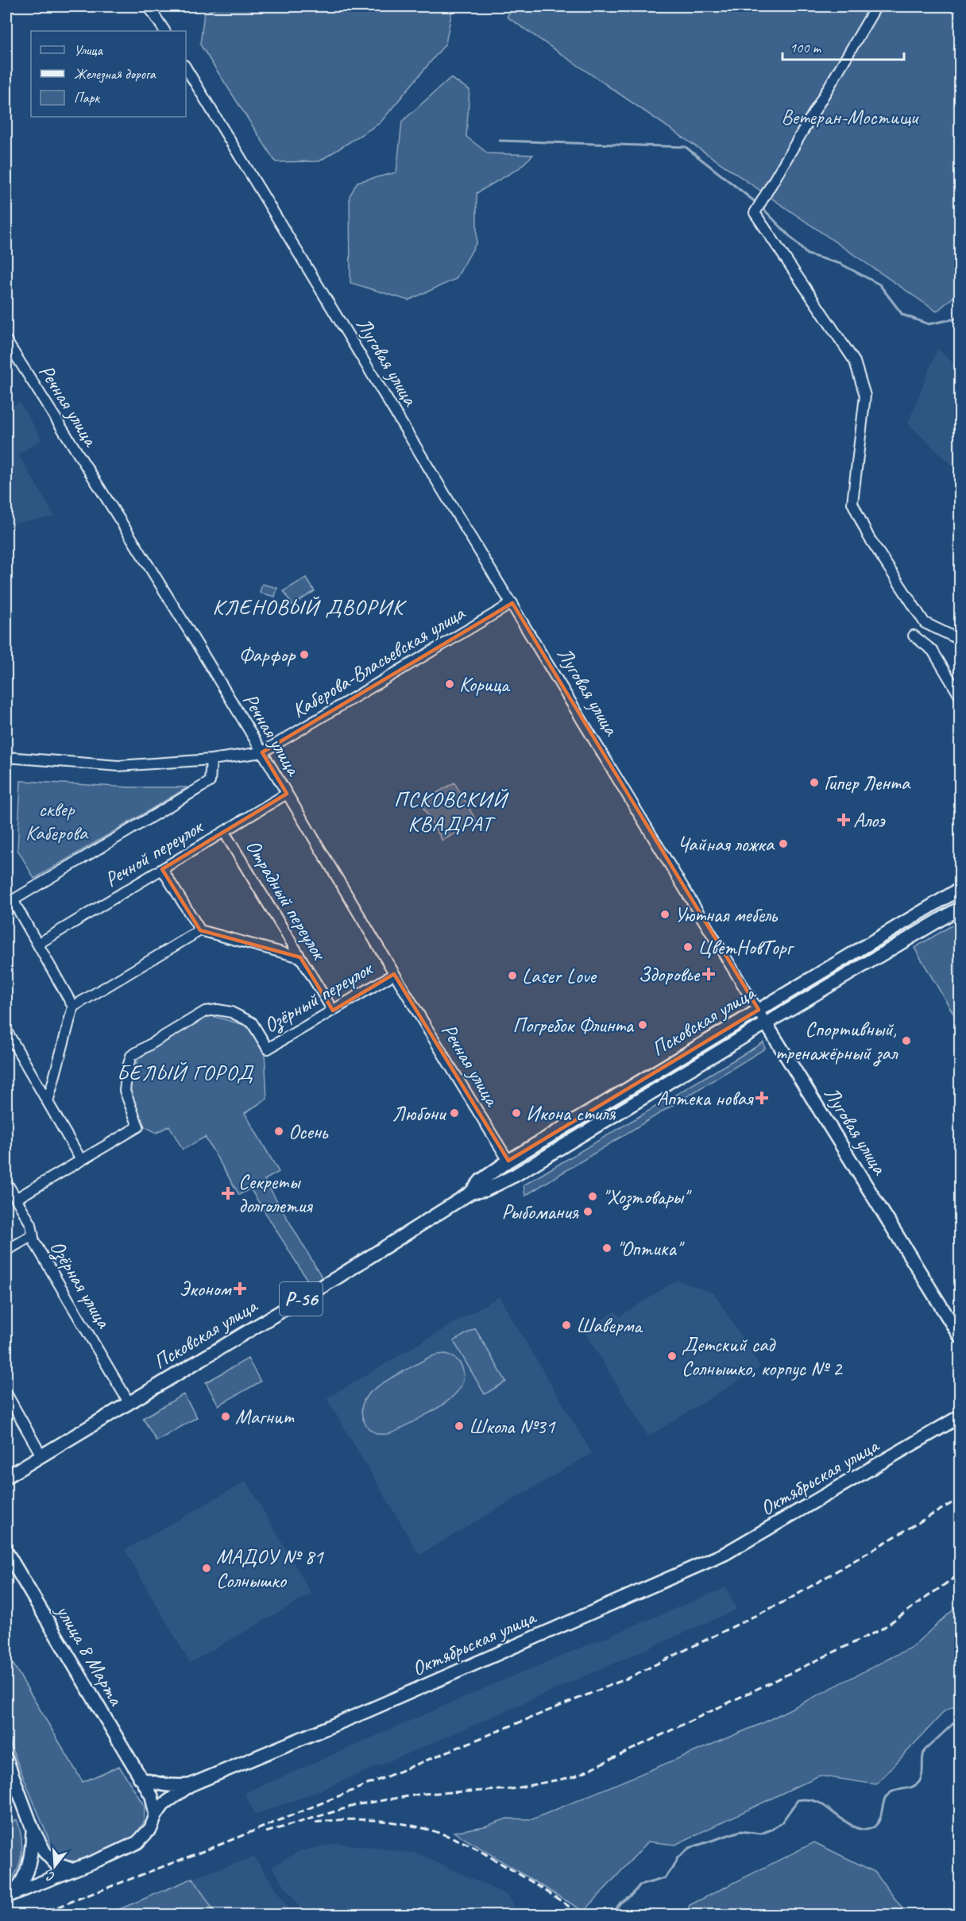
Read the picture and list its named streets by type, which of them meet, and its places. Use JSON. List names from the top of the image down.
{
  "streets": {
    "main road": [
      "Луговая улица",
      "Псковская улица",
      "Р-56",
      "Октябрьская улица",
      "улица 8 Марта"
    ],
    "street": [
      "Речная улица",
      "Каберова-Власьевская улица",
      "Речной переулок",
      "Отрадный переулок",
      "Озёрный переулок",
      "Озёрная улица"
    ]
  },
  "crossings": [
    ["Луговая улица", "Каберова-Власьевская улица"],
    ["Луговая улица", "Псковская улица"],
    ["Речная улица", "Каберова-Власьевская улица"],
    ["Речная улица", "Речной переулок"],
    ["Речная улица", "Озёрный переулок"],
    ["Речная улица", "Псковская улица"],
    ["Речной переулок", "Отрадный переулок"],
    ["Отрадный переулок", "Озёрный переулок"],
    ["Озёрный переулок", "Озёрная улица"],
    ["Псковская улица", "Озёрная улица"],
    ["Октябрьская улица", "улица 8 Марта"]
  ],
  "districts": ["КЛЕНОВЫЙ ДВОРИК", "ПСКОВСКИЙ КВАДРАТ", "БЕЛЫЙ ГОРОД"],
  "parks": ["Ветеран-Мостищи", "сквер Каберова"],
  "places": {
    "other": [
      "Фарфор",
      "Корица",
      "Гипер Лента",
      "Чайная ложка",
      "Уютная мебель",
      "ЦветНовТорг",
      "Laser Love",
      "Погребок Флинта",
      "Спортивный, тренажёрный зал",
      "Любони",
      "Икона стиля",
      "Осень",
      "\"Хозтовары\"",
      "Рыбомания",
      "\"Оптика\"",
      "Шаверма",
      "Детский сад Солнышко, корпус № 2",
      "Магнит",
      "Школа №31",
      "МАДОУ № 81 Солнышко"
    ],
    "health": [
      "Алоэ",
      "Здоровье",
      "Аптека новая",
      "Секреты долголетия",
      "Эконом"
    ]
  },
  "legend": ["Улица", "Железная дорога", "Парк"],
  "scale_bar": "100 m",
  "north": "bottom"
}
